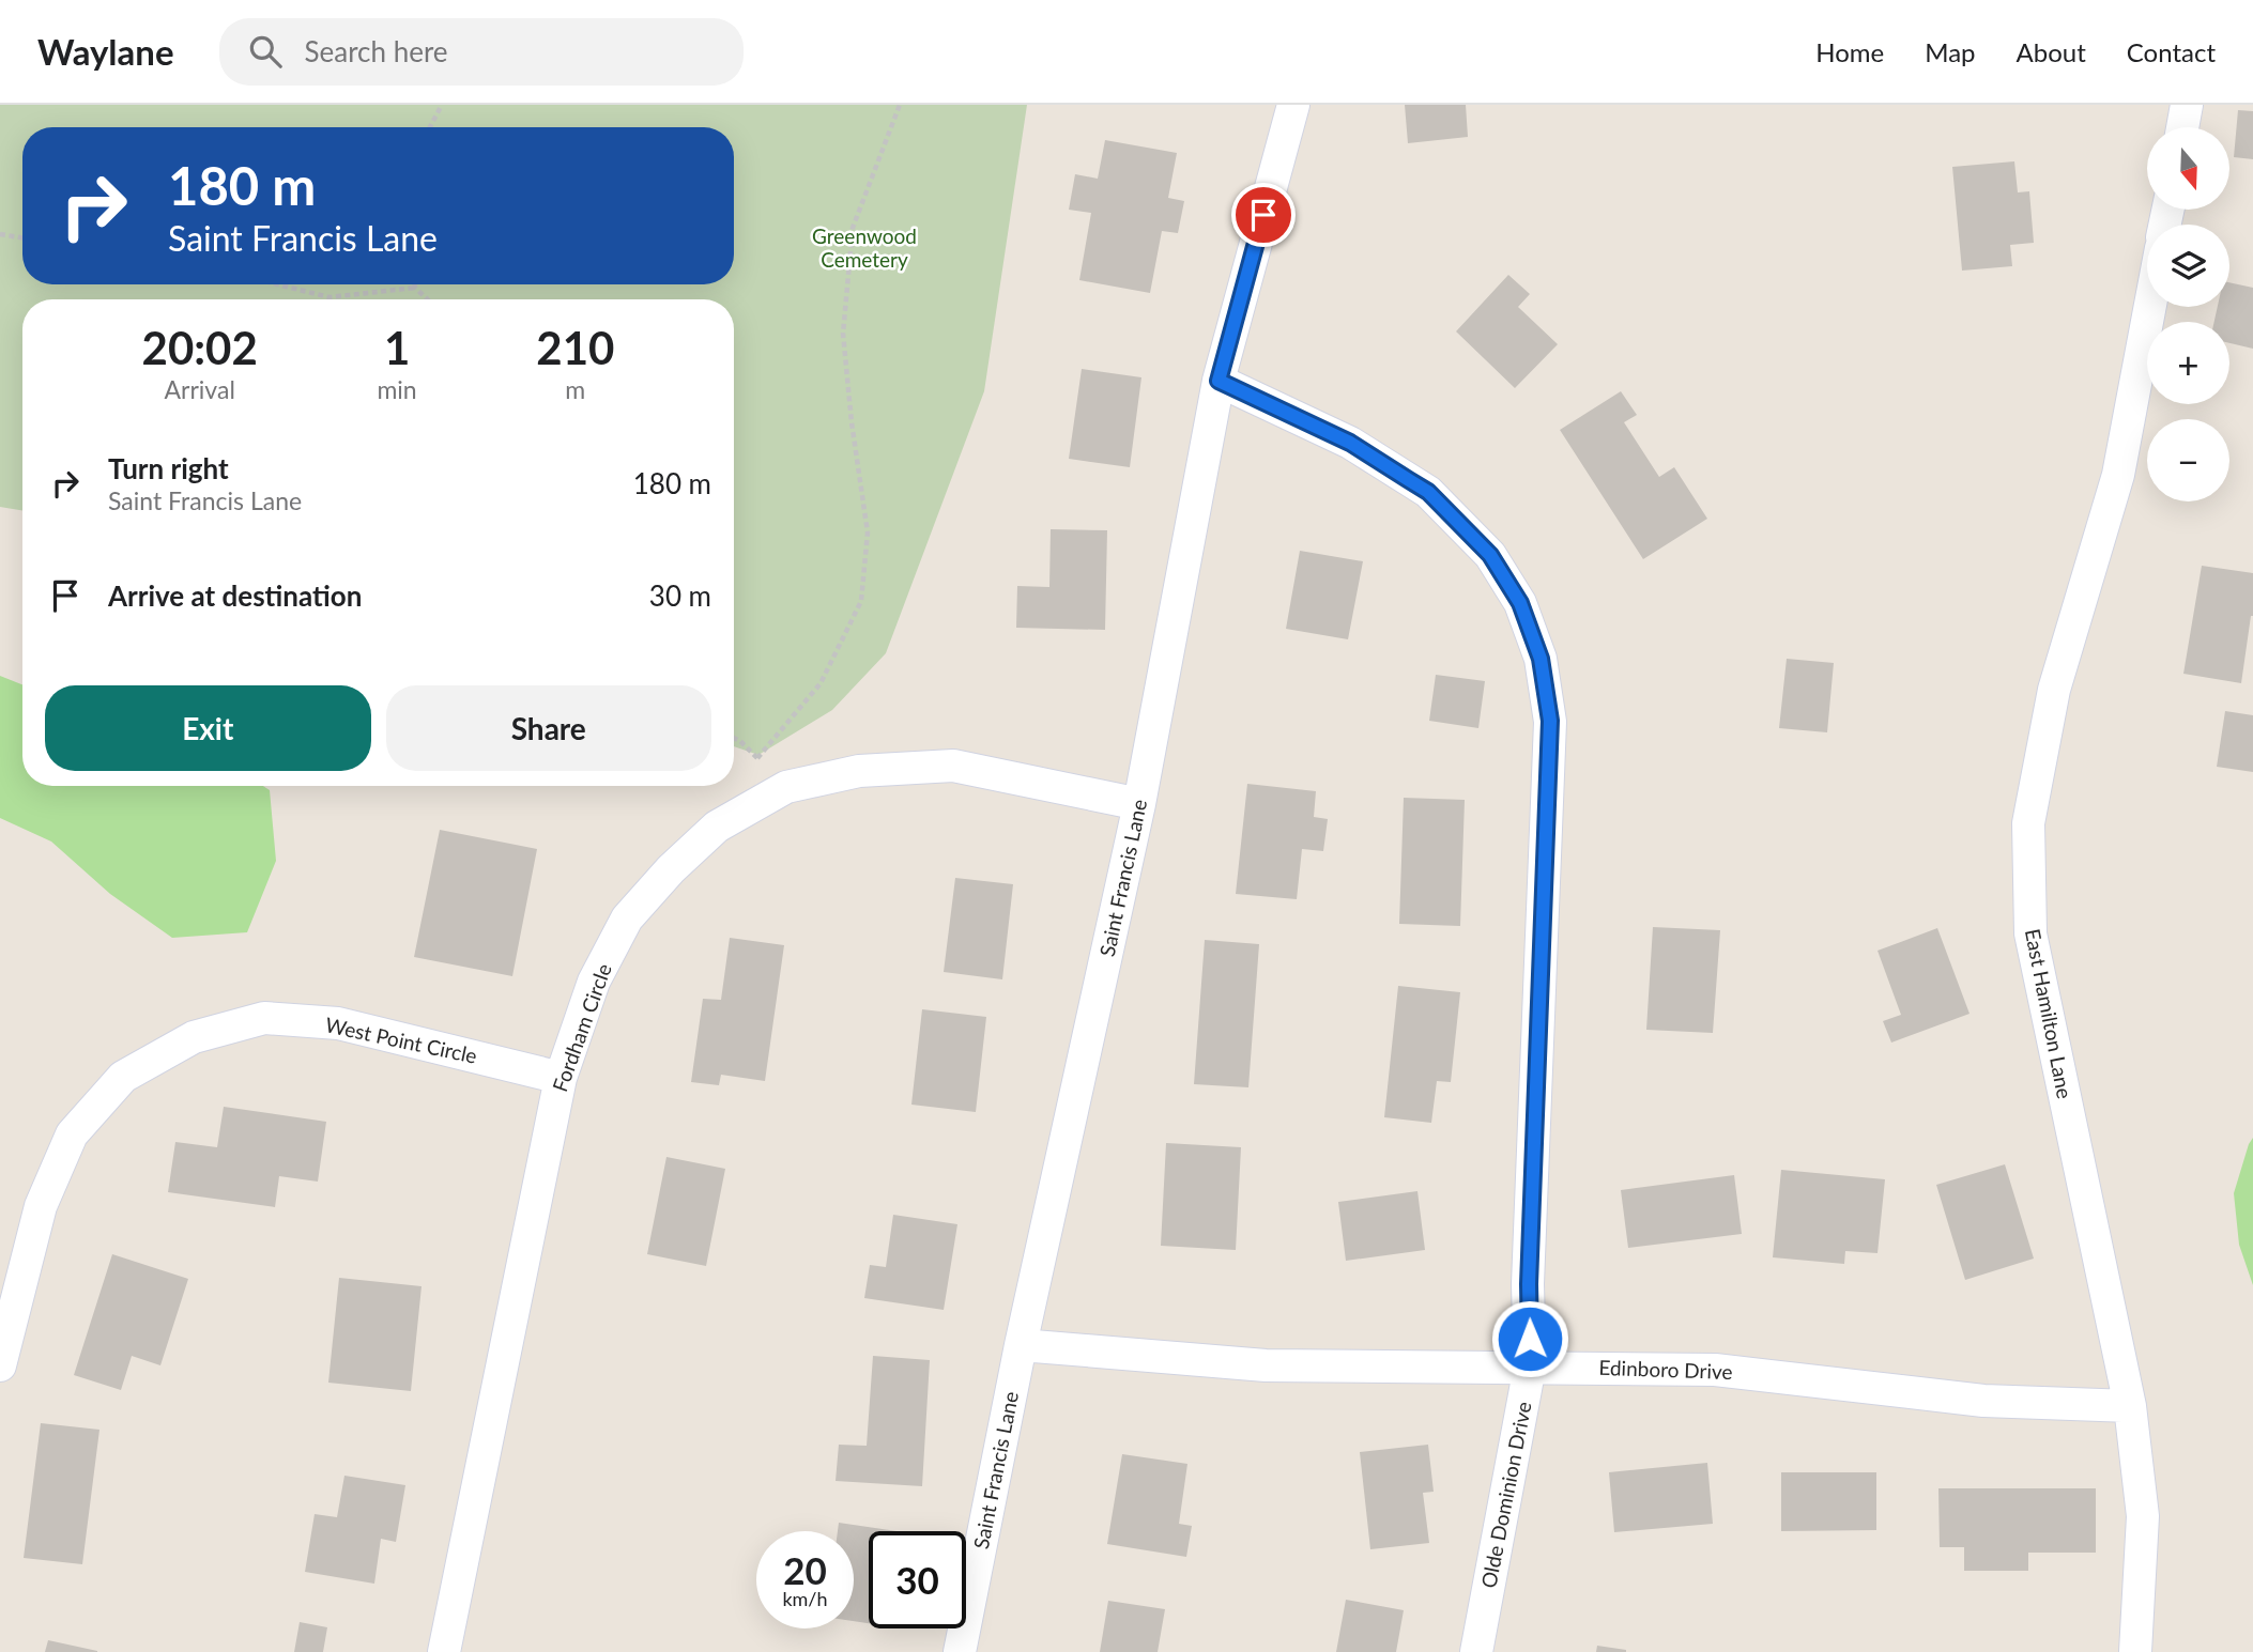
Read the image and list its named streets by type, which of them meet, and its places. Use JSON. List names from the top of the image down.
{
  "streets": {
    "street": [
      "Saint Francis Lane",
      "East Hamilton Lane",
      "Fordham Circle",
      "West Point Circle",
      "Edinboro Drive",
      "Olde Dominion Drive"
    ]
  },
  "crossings": [
    ["Saint Francis Lane", "Fordham Circle"],
    ["Saint Francis Lane", "Edinboro Drive"],
    ["Saint Francis Lane", "Olde Dominion Drive"],
    ["East Hamilton Lane", "Edinboro Drive"],
    ["Fordham Circle", "West Point Circle"],
    ["Edinboro Drive", "Olde Dominion Drive"]
  ],
  "parks": ["Greenwood Cemetery"],
  "north": "bottom",
  "page": {
    "header": "Waylane",
    "search": "Search here",
    "nav": [
      "Home",
      "Map",
      "About",
      "Contact"
    ],
    "map_buttons": ["+", "−"],
    "turn": ["180 m", "Saint Francis Lane"],
    "eta": [
      "20:02",
      "Arrival",
      "1",
      "min",
      "210",
      "m"
    ],
    "list": [
      {
        "name": "Turn right",
        "note": "Saint Francis Lane",
        "value": "180 m"
      },
      {
        "name": "Arrive at destination",
        "value": "30 m"
      }
    ],
    "buttons": ["Exit", "Share"],
    "speed": "20 km/h",
    "limit": "30"
  }
}
